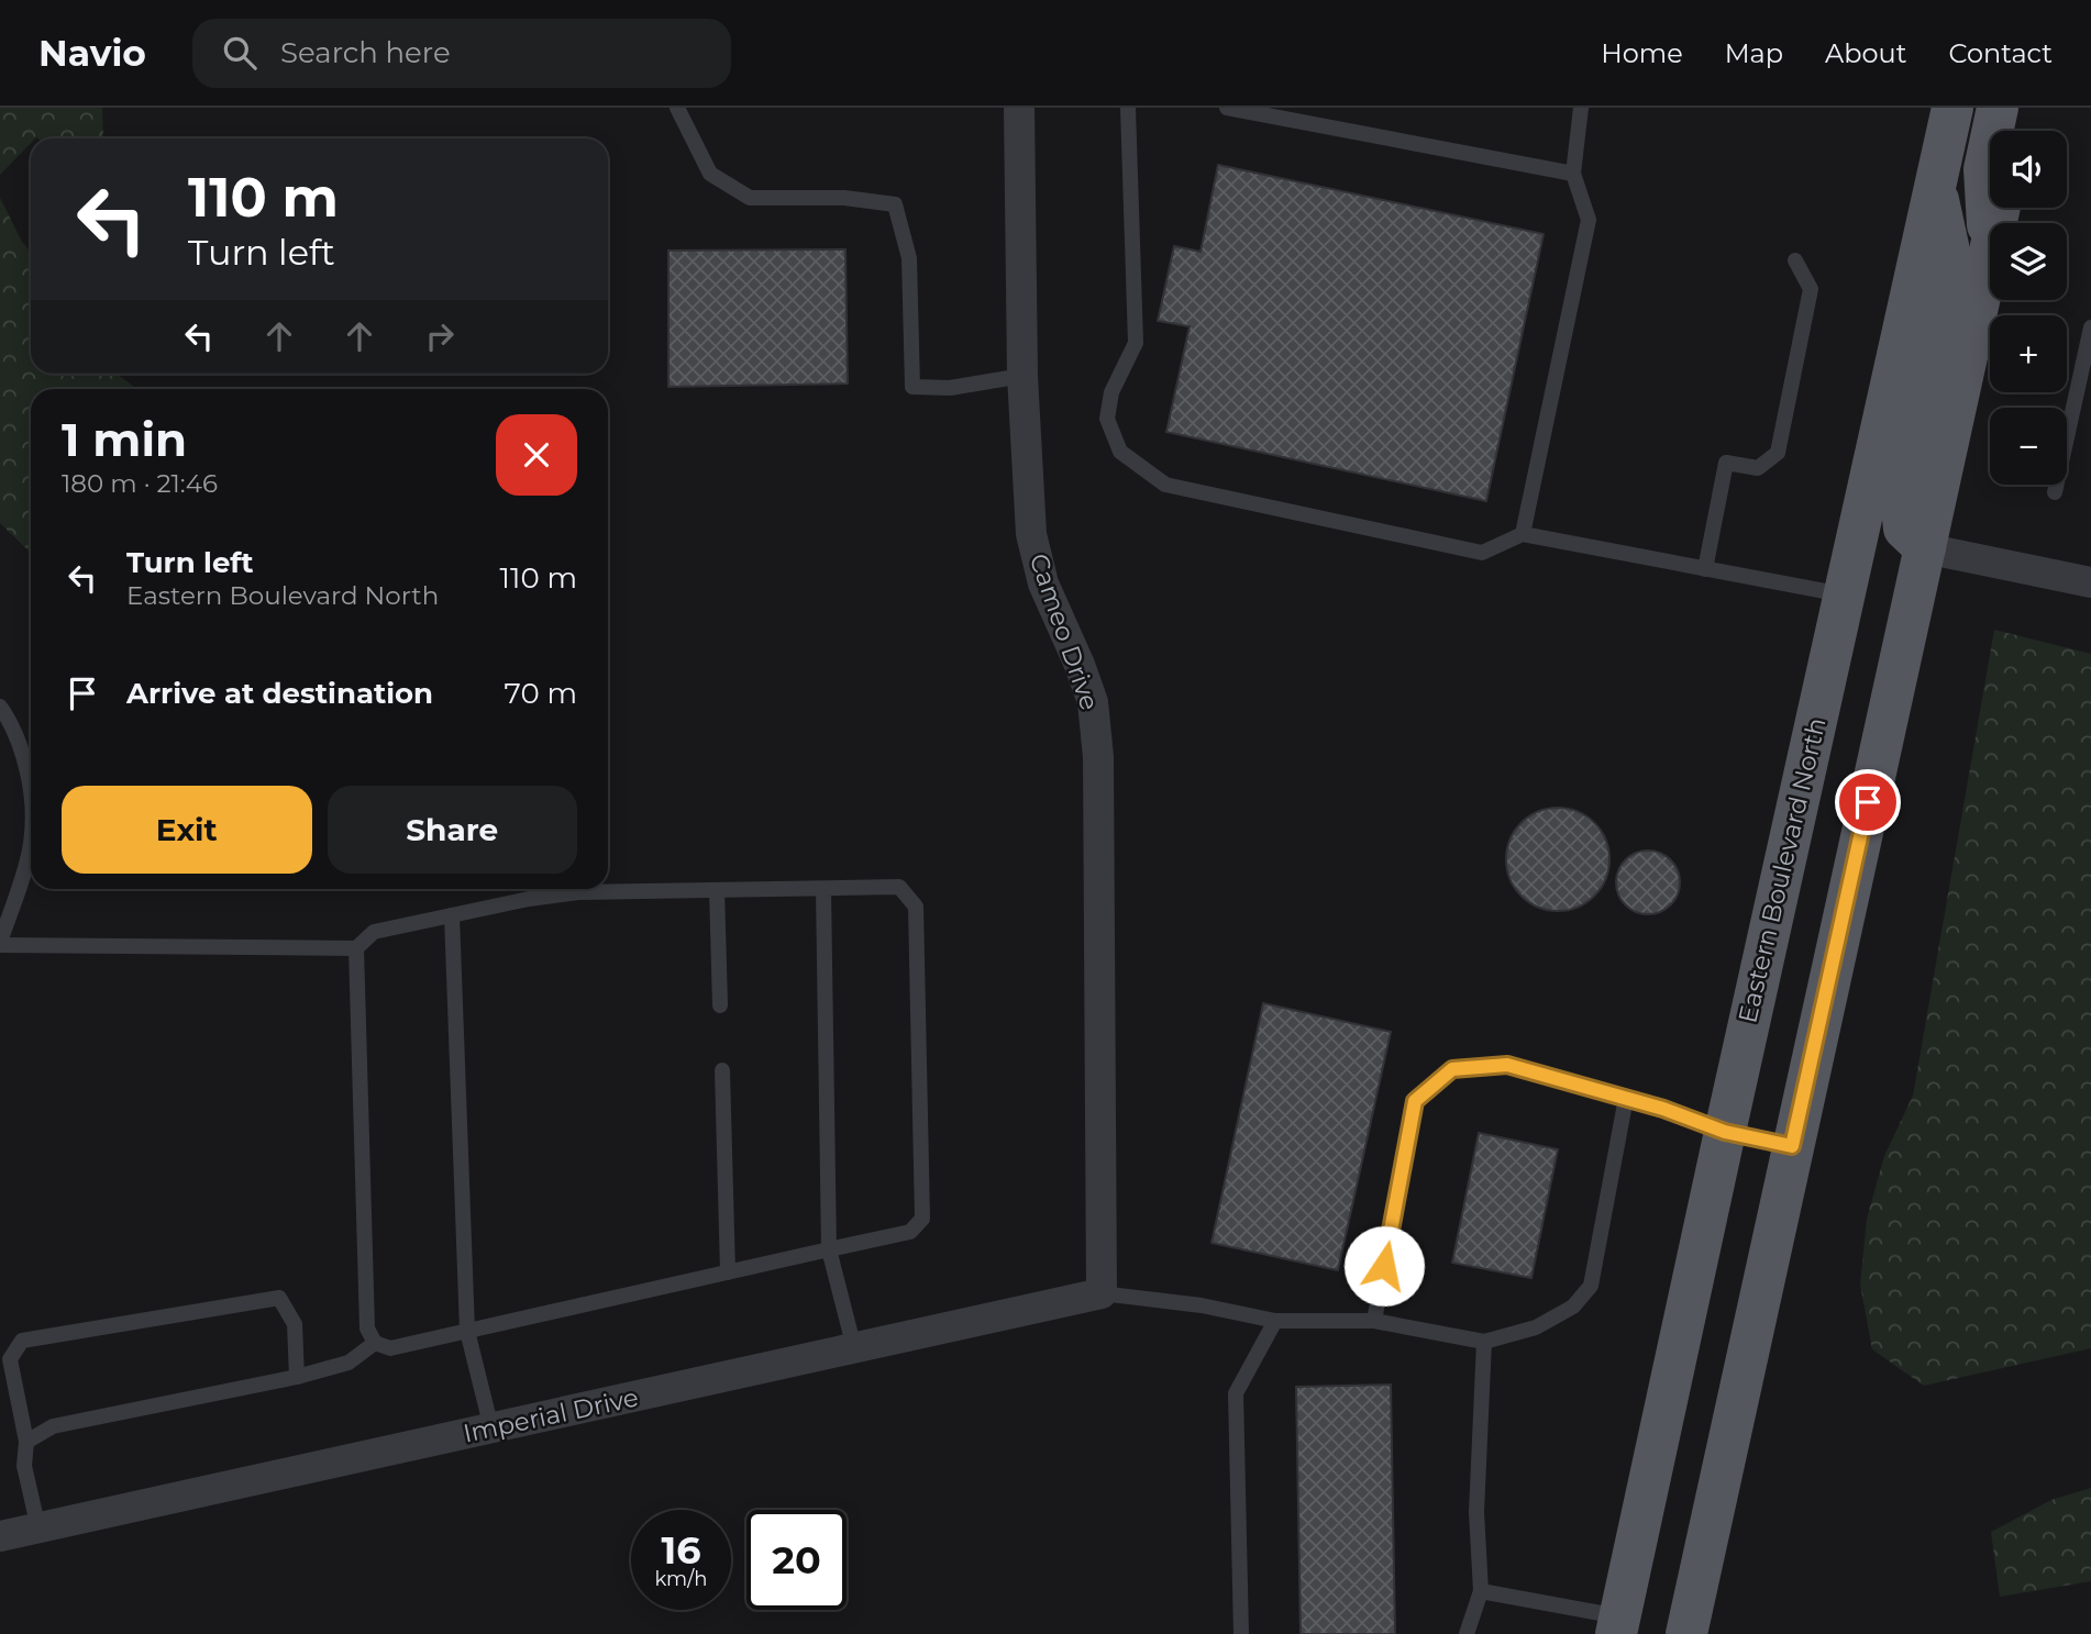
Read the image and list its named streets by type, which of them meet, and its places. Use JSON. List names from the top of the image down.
{
  "streets": {
    "main road": ["Eastern Boulevard North"],
    "street": ["Cameo Drive", "Imperial Drive"]
  },
  "crossings": [
    ["Cameo Drive", "Imperial Drive"]
  ],
  "page": {
    "header": "Navio",
    "search": "Search here",
    "nav": [
      "Home",
      "Map",
      "About",
      "Contact"
    ],
    "map_buttons": ["+", "−"],
    "turn": ["110 m", "Turn left"],
    "heading": ["1 min", "180 m · 21:46"],
    "list": [
      {
        "name": "Turn left",
        "note": "Eastern Boulevard North",
        "value": "110 m"
      },
      {
        "name": "Arrive at destination",
        "value": "70 m"
      }
    ],
    "buttons": ["Exit", "Share"],
    "speed": "16 km/h",
    "limit": "20"
  }
}
